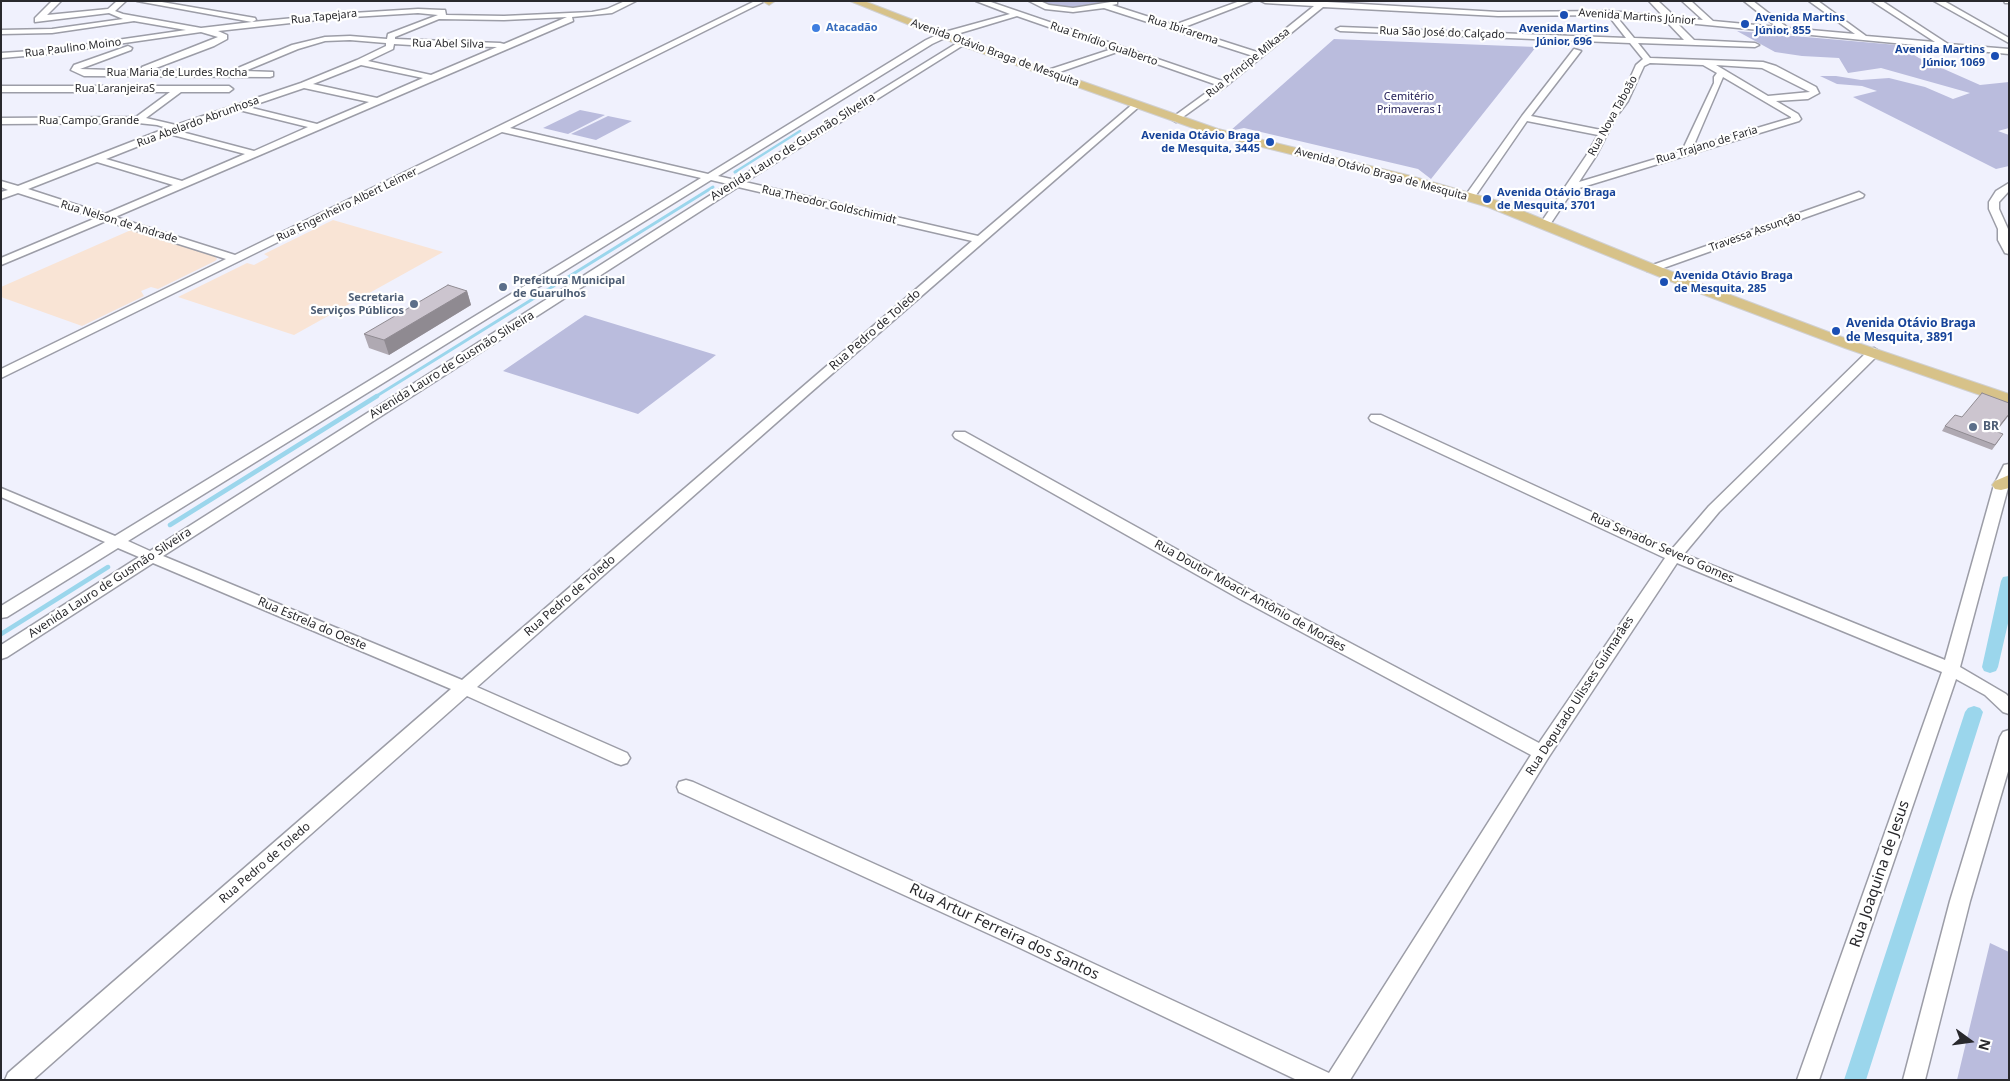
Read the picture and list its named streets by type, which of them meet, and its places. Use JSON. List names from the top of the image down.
{
  "streets": {
    "main road": ["Avenida Otávio Braga de Mesquita"],
    "street": [
      "Rua Tapejara",
      "Avenida Martins Júnior",
      "Rua Ibirarema",
      "Rua São José do Calçado",
      "Rua Abel Silva",
      "Rua Emídio Gualberto",
      "Rua Paulino Moino",
      "Rua Príncipe Mikasa",
      "Rua Maria de Lurdes Rocha",
      "Rua LaranjeiraS",
      "Rua Nova Taboão",
      "Rua Campo Grande",
      "Rua Abelardo Abrunhosa",
      "Rua Trajano de Faria",
      "Avenida Lauro de Gusmão Silveira",
      "Rua Engenheiro Albert Leimer",
      "Rua Theodor Goldschimidt",
      "Rua Nelson de Andrade",
      "Travessa Assunção",
      "Rua Pedro de Toledo",
      "Rua Senador Severo Gomes",
      "Rua Doutor Moacir Antônio de Morâes",
      "Rua Estrela do Oeste",
      "Rua Deputado Ulisses Guímarâes",
      "Rua Joaquina de Jesus",
      "Rua Artur Ferreira dos Santos"
    ]
  },
  "crossings": [
    ["Avenida Martins Júnior", "Rua São José do Calçado"],
    ["Avenida Martins Júnior", "Rua Príncipe Mikasa"],
    ["Rua Ibirarema", "Rua Príncipe Mikasa"],
    ["Rua Abel Silva", "Rua Maria de Lurdes Rocha"],
    ["Rua Abel Silva", "Rua Abelardo Abrunhosa"],
    ["Rua Emídio Gualberto", "Rua Príncipe Mikasa"],
    ["Rua Emídio Gualberto", "Avenida Lauro de Gusmão Silveira"],
    ["Avenida Otávio Braga de Mesquita", "Rua Príncipe Mikasa"],
    ["Avenida Otávio Braga de Mesquita", "Rua Nova Taboão"],
    ["Avenida Otávio Braga de Mesquita", "Avenida Lauro de Gusmão Silveira"],
    ["Avenida Otávio Braga de Mesquita", "Travessa Assunção"],
    ["Avenida Otávio Braga de Mesquita", "Rua Pedro de Toledo"],
    ["Avenida Otávio Braga de Mesquita", "Rua Deputado Ulisses Guímarâes"],
    ["Rua Nova Taboão", "Rua Trajano de Faria"],
    ["Rua Campo Grande", "Rua Abelardo Abrunhosa"],
    ["Rua Abelardo Abrunhosa", "Rua Nelson de Andrade"],
    ["Avenida Lauro de Gusmão Silveira", "Rua Theodor Goldschimidt"],
    ["Avenida Lauro de Gusmão Silveira", "Rua Estrela do Oeste"],
    ["Rua Engenheiro Albert Leimer", "Rua Theodor Goldschimidt"],
    ["Rua Engenheiro Albert Leimer", "Rua Nelson de Andrade"],
    ["Rua Theodor Goldschimidt", "Rua Pedro de Toledo"],
    ["Rua Pedro de Toledo", "Rua Estrela do Oeste"],
    ["Rua Senador Severo Gomes", "Rua Deputado Ulisses Guímarâes"],
    ["Rua Senador Severo Gomes", "Rua Joaquina de Jesus"],
    ["Rua Doutor Moacir Antônio de Morâes", "Rua Deputado Ulisses Guímarâes"]
  ],
  "parks": ["Cemitério Primaveras I"],
  "places": [
    "Avenida Martins Júnior, 696",
    "Avenida Martins Júnior, 855",
    "Atacadão",
    "Avenida Martins Júnior, 1069",
    "Avenida Otávio Braga de Mesquita, 3445",
    "Avenida Otávio Braga de Mesquita, 3701",
    "Avenida Otávio Braga de Mesquita, 285",
    "Prefeitura Municipal de Guarulhos",
    "Secretaria Serviços Públicos",
    "Avenida Otávio Braga de Mesquita, 3891",
    "BR"
  ],
  "north": "right"
}
